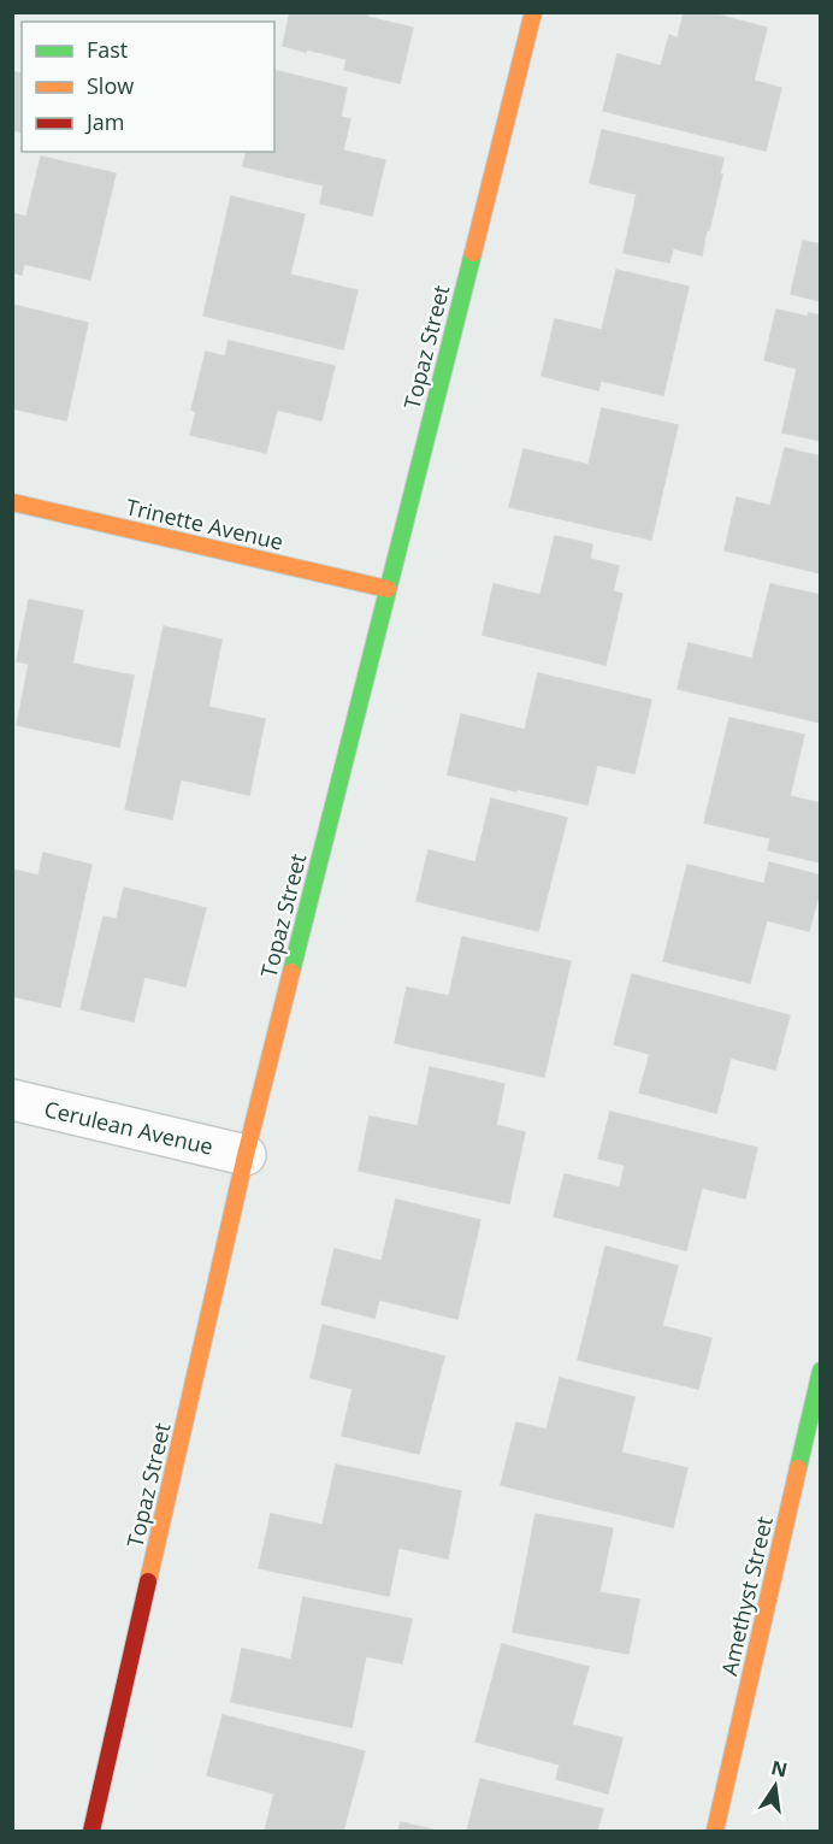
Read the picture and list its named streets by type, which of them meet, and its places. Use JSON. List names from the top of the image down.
{
  "streets": {
    "street": [
      "Topaz Street",
      "Trinette Avenue",
      "Cerulean Avenue",
      "Amethyst Street"
    ]
  },
  "crossings": [
    ["Topaz Street", "Trinette Avenue"],
    ["Topaz Street", "Cerulean Avenue"]
  ],
  "legend": ["Fast", "Slow", "Jam"],
  "north": "top"
}
